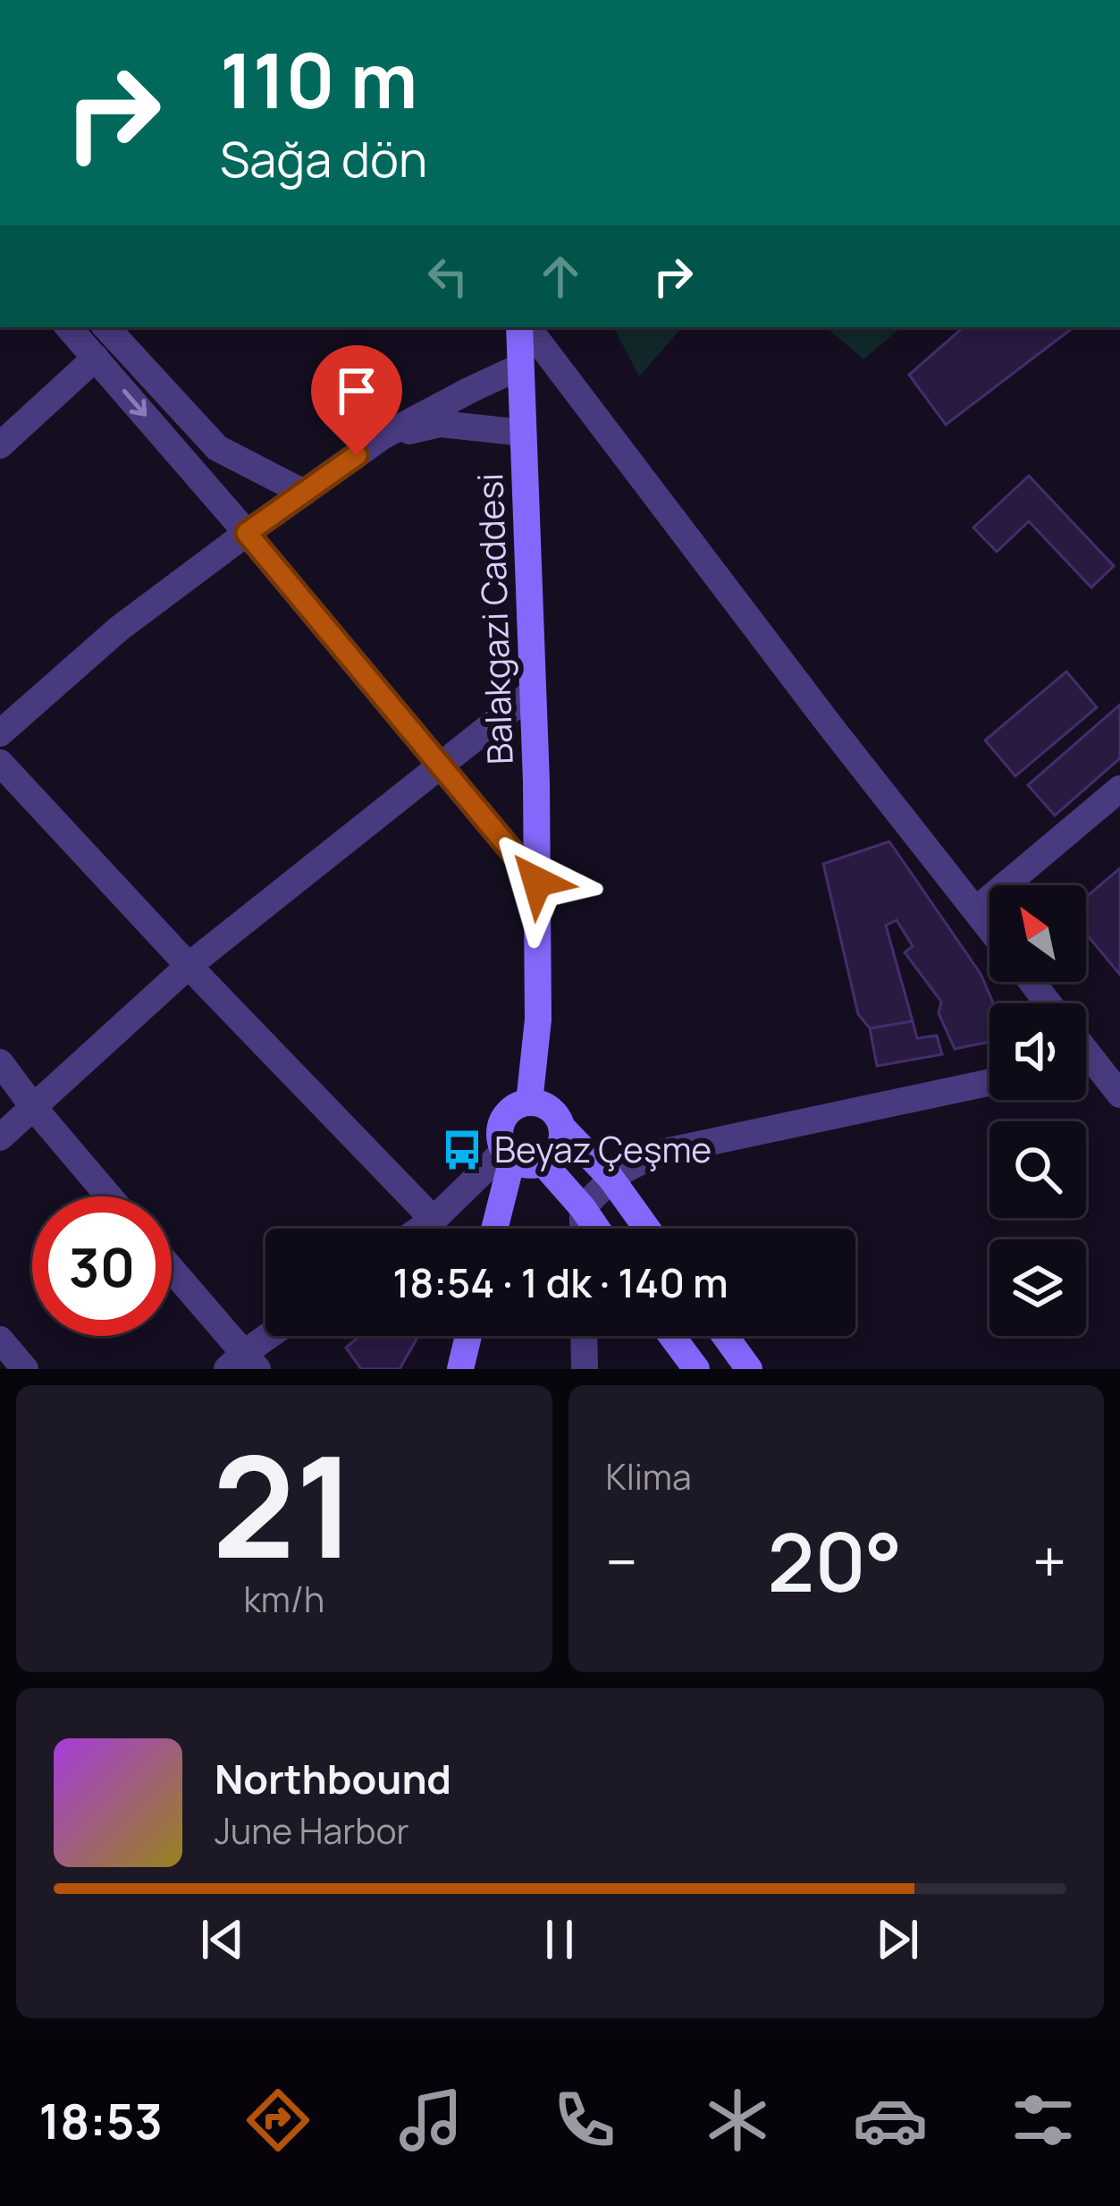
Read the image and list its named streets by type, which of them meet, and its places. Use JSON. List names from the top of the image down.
{
  "streets": {
    "main road": ["Balakgazi Caddesi"]
  },
  "places": {
    "bus stop": ["Beyaz Çeşme"]
  },
  "north": "top left",
  "page": {
    "turn": ["110 m", "Sağa dön"],
    "limit": "30",
    "trip": "18:54 · 1 dk · 140 m",
    "tile": [
      ["21", "km/h"],
      "Klima"
    ],
    "heat": ["−", "20°", "+"],
    "song": ["Northbound", "June Harbor"],
    "tabs": "18:53"
  }
}
